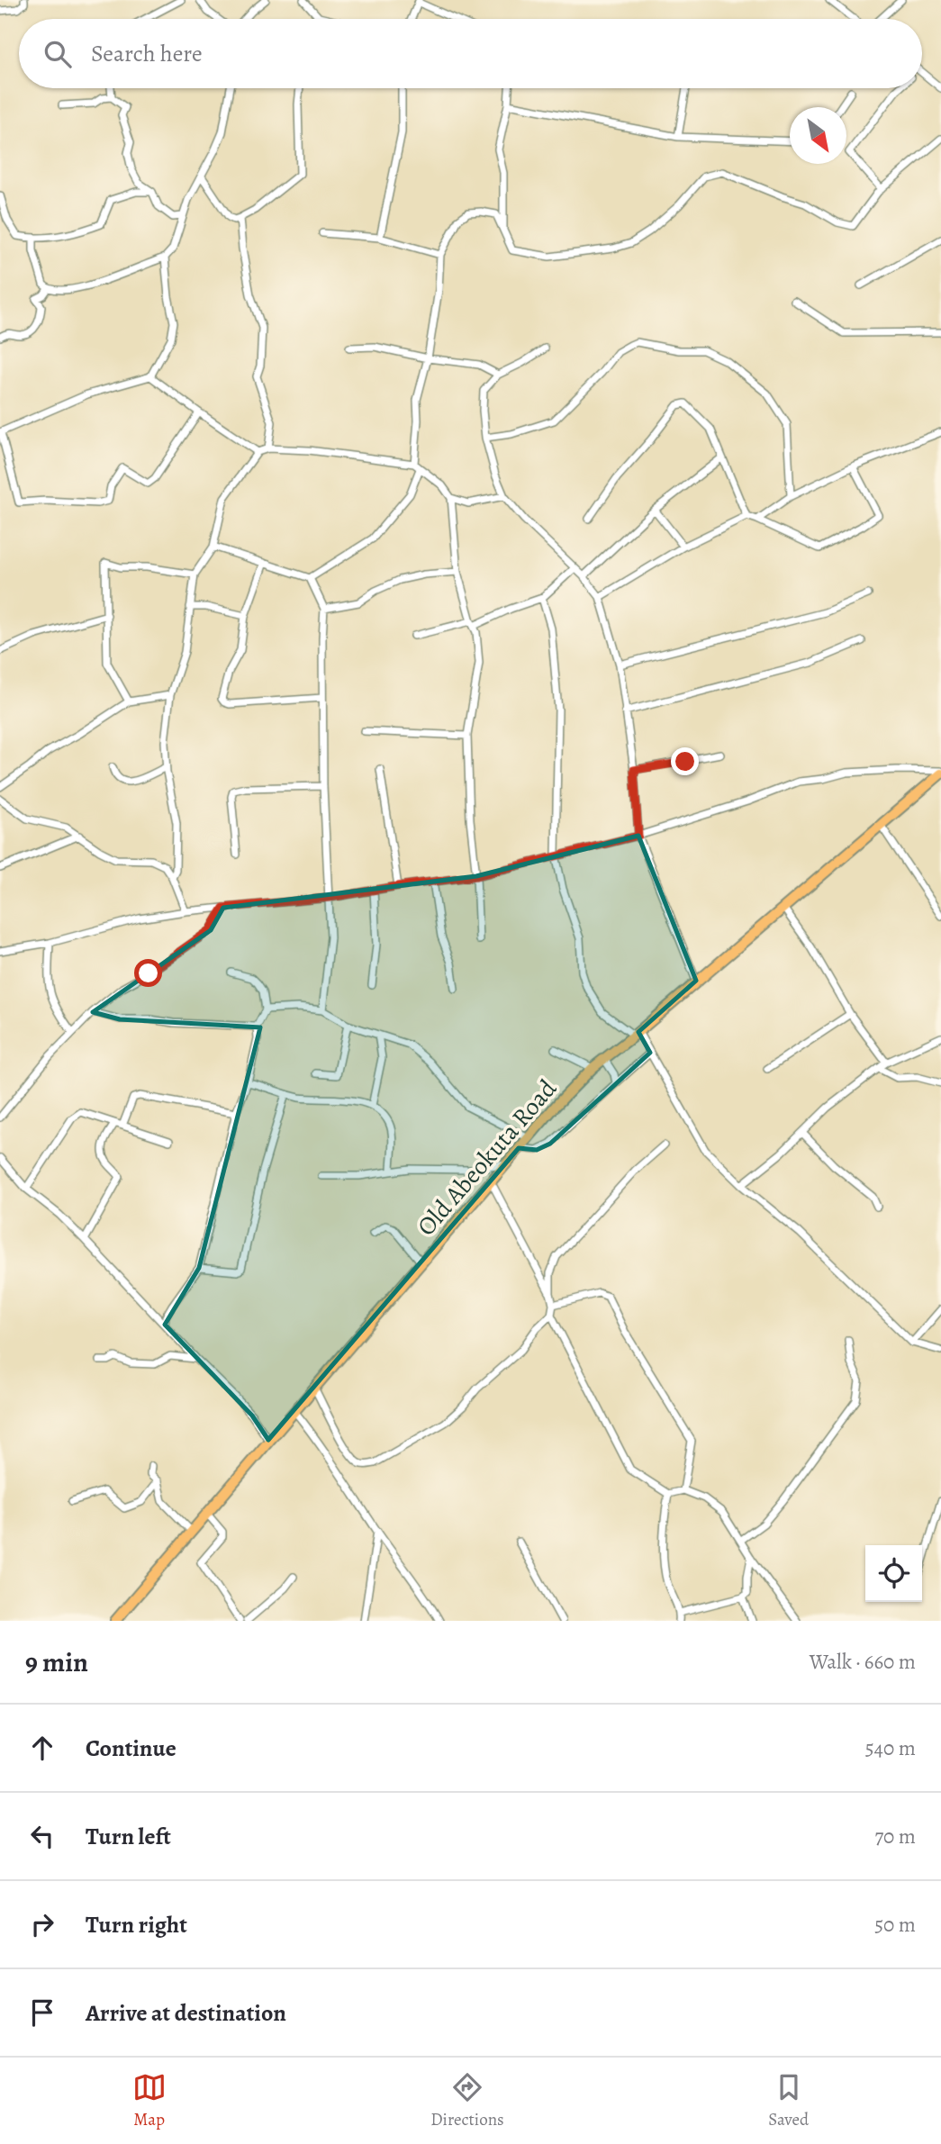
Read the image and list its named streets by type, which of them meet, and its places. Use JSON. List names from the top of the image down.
{
  "streets": {
    "highway": ["Old Abeokuta Road"]
  },
  "north": "bottom right",
  "page": {
    "search": "Search here",
    "heading": ["9 min", "Walk · 660 m"],
    "list": [
      ["Continue", "540 m"],
      ["Turn left", "70 m"],
      ["Turn right", "50 m"],
      "Arrive at destination"
    ],
    "nav": ["Map", "Directions", "Saved"]
  }
}
